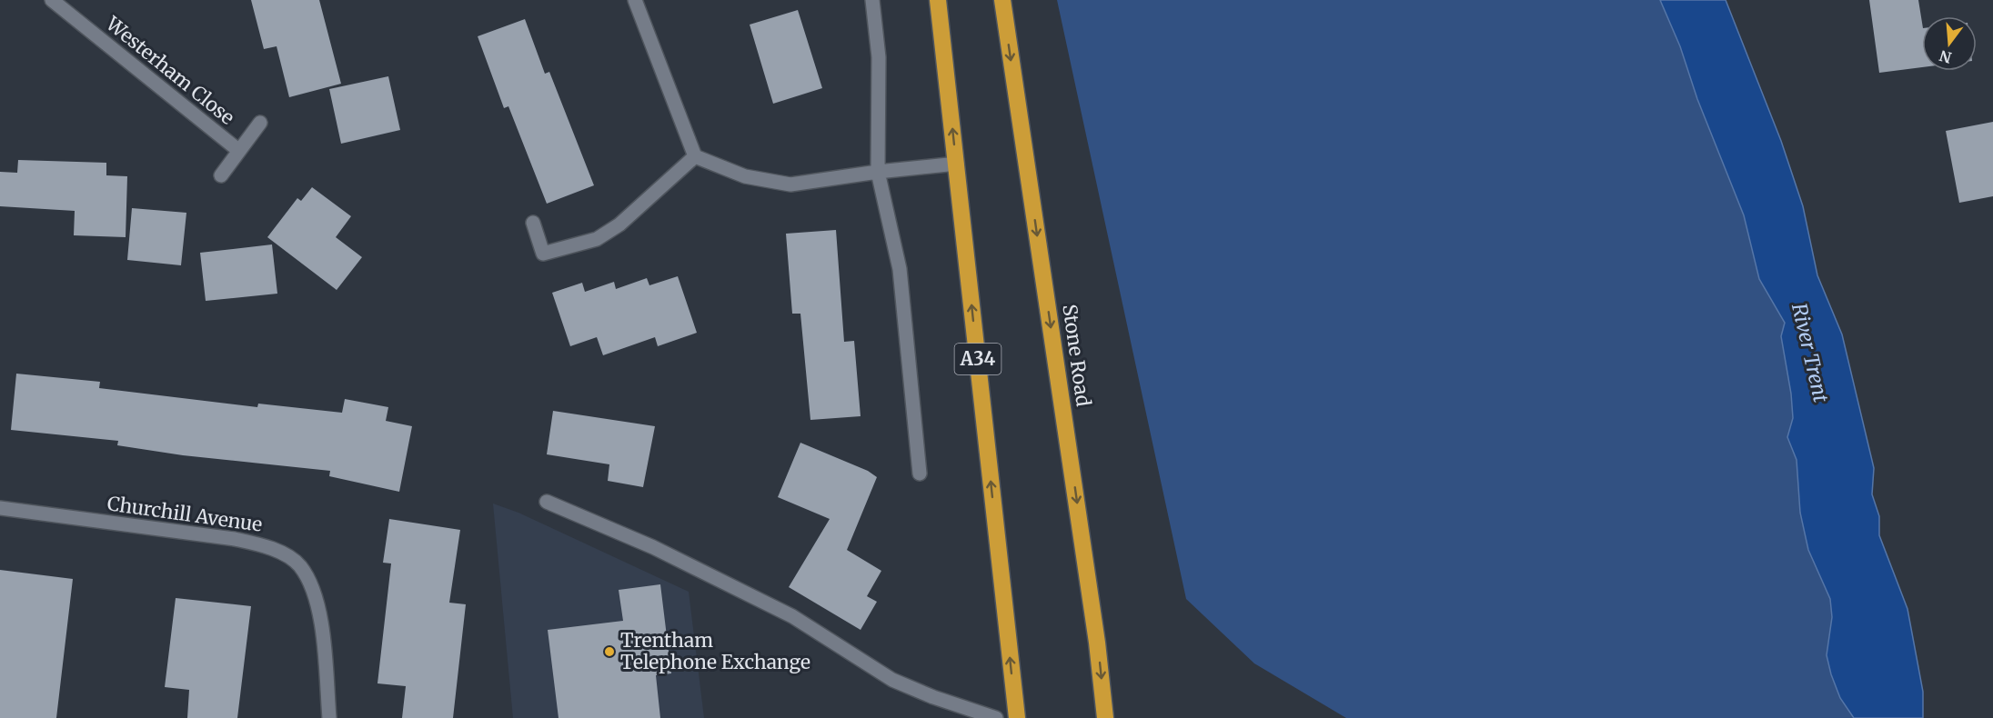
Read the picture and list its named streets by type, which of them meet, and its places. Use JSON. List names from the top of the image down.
{
  "streets": {
    "highway": ["Stone Road", "A34"],
    "street": ["Westerham Close", "Churchill Avenue"]
  },
  "water": ["River Trent"],
  "places": ["Trentham Telephone Exchange"],
  "north": "bottom"
}
